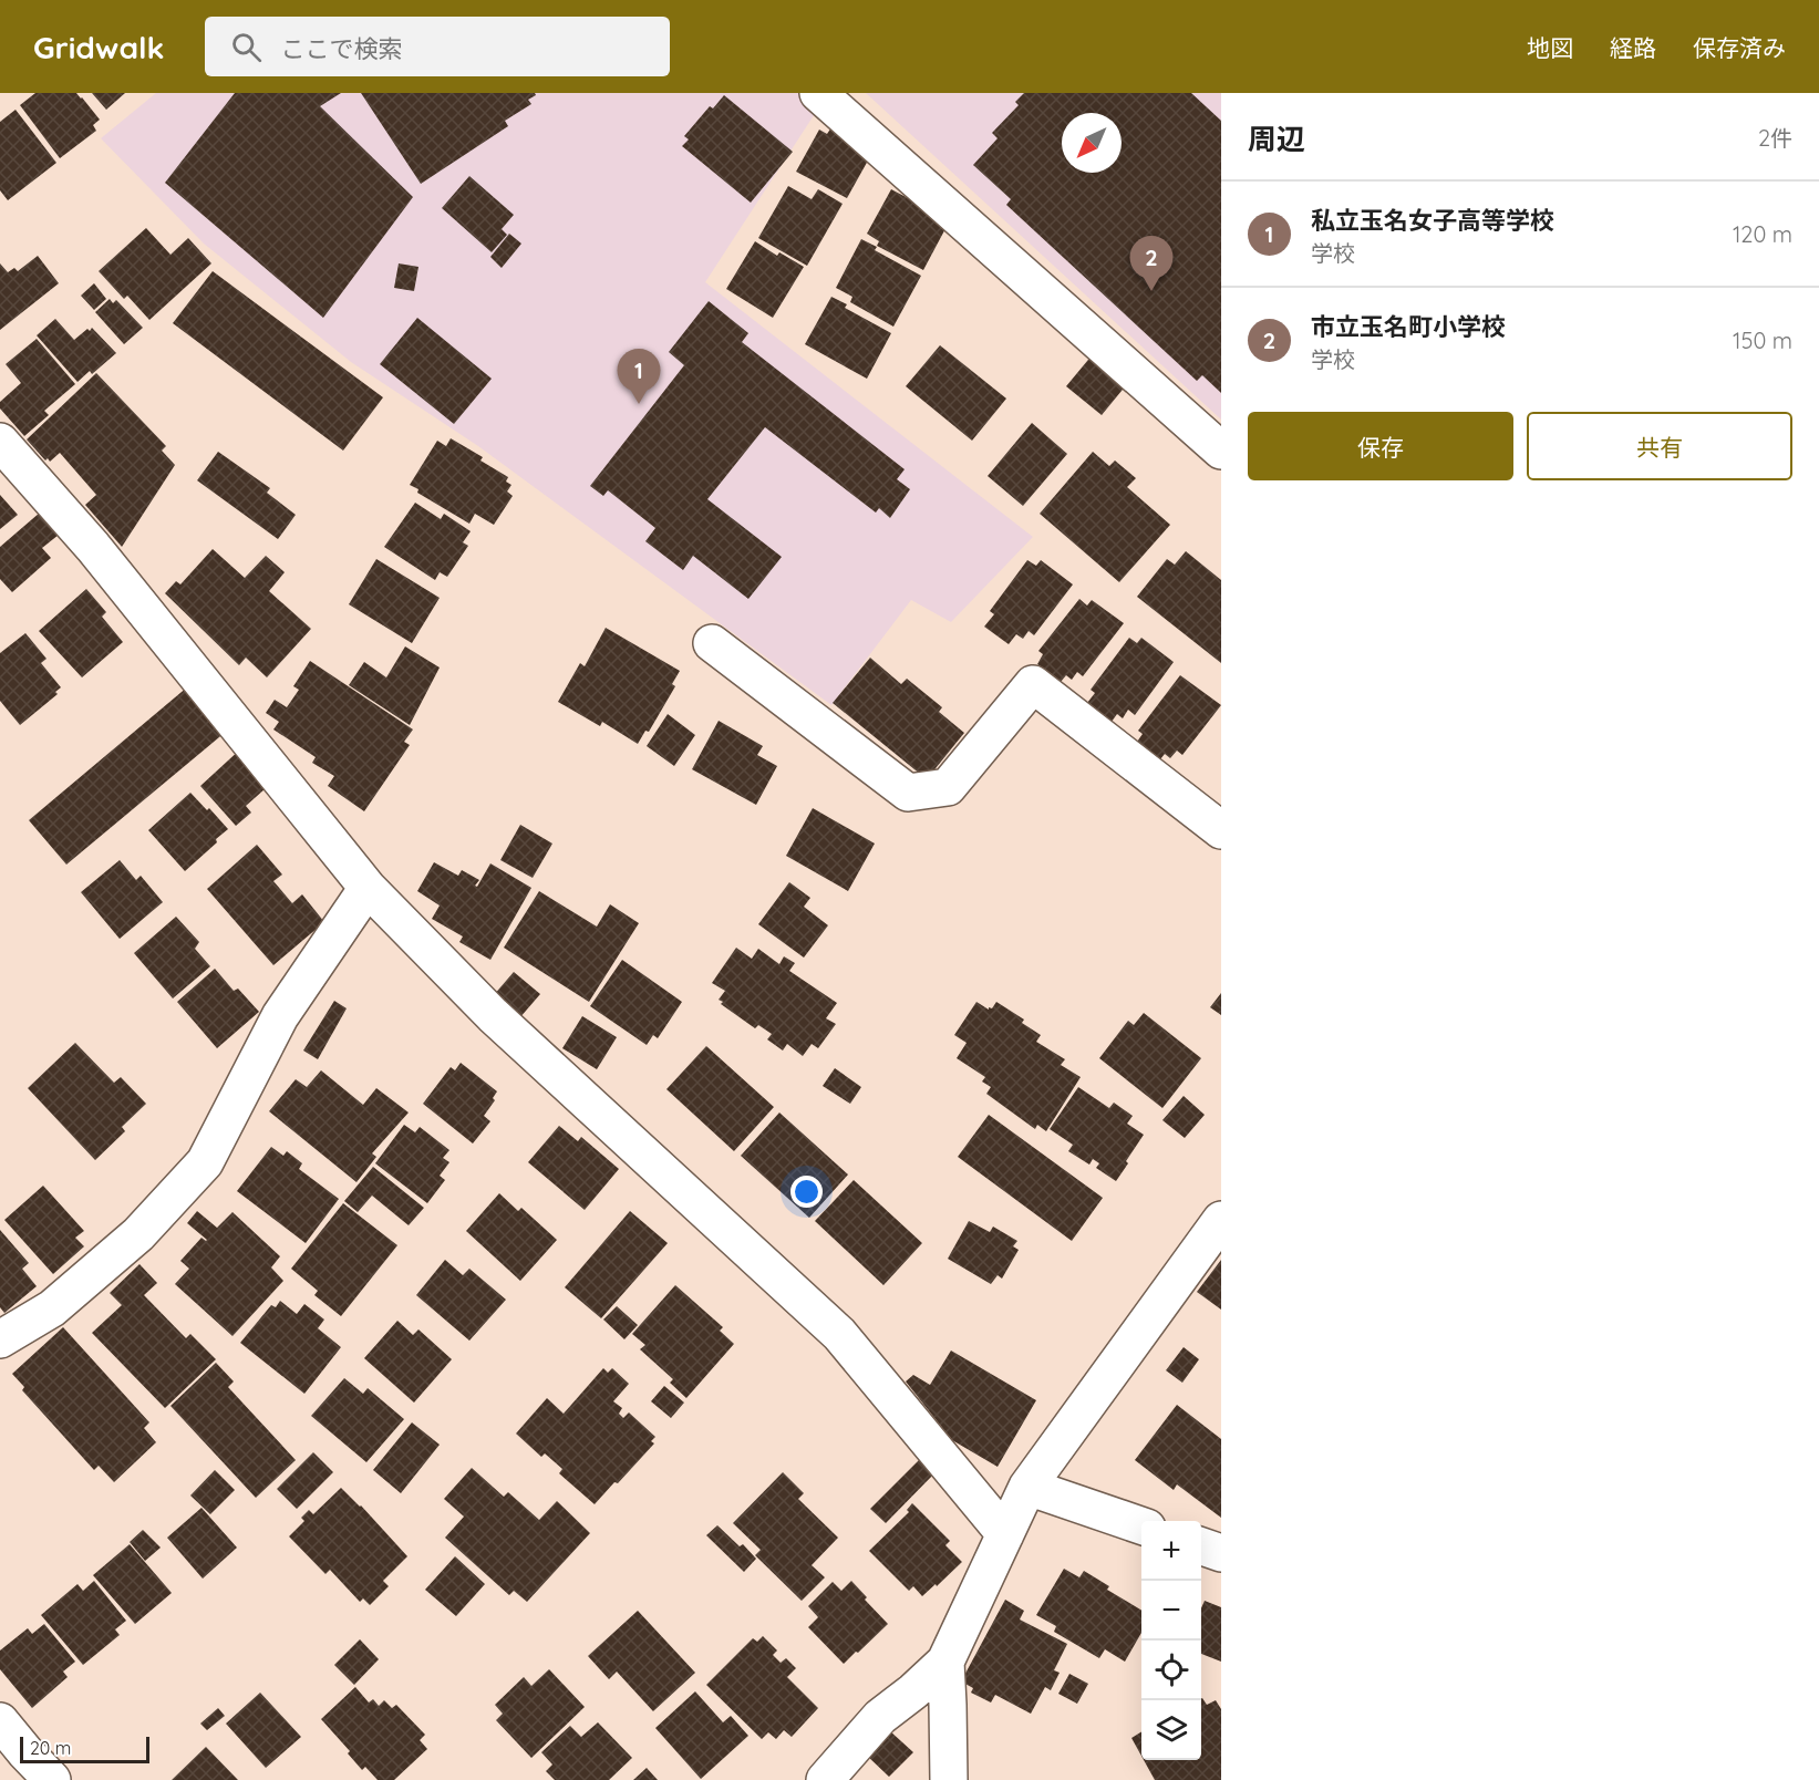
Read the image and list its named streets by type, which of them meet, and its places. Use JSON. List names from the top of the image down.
{
  "scale_bar": "20 m",
  "north": "bottom left",
  "page": {
    "header": "Gridwalk",
    "search": "ここで検索",
    "nav": ["地図", "経路", "保存済み"],
    "heading": ["周辺", "2件"],
    "list": [
      {
        "mark": "1",
        "name": "私立玉名女子高等学校",
        "note": "学校",
        "value": "120 m"
      },
      {
        "mark": "2",
        "name": "市立玉名町小学校",
        "note": "学校",
        "value": "150 m"
      }
    ],
    "pins": ["2", "1"],
    "buttons": ["保存", "共有"],
    "map_buttons": ["+", "−"],
    "scale": "20 m"
  }
}
